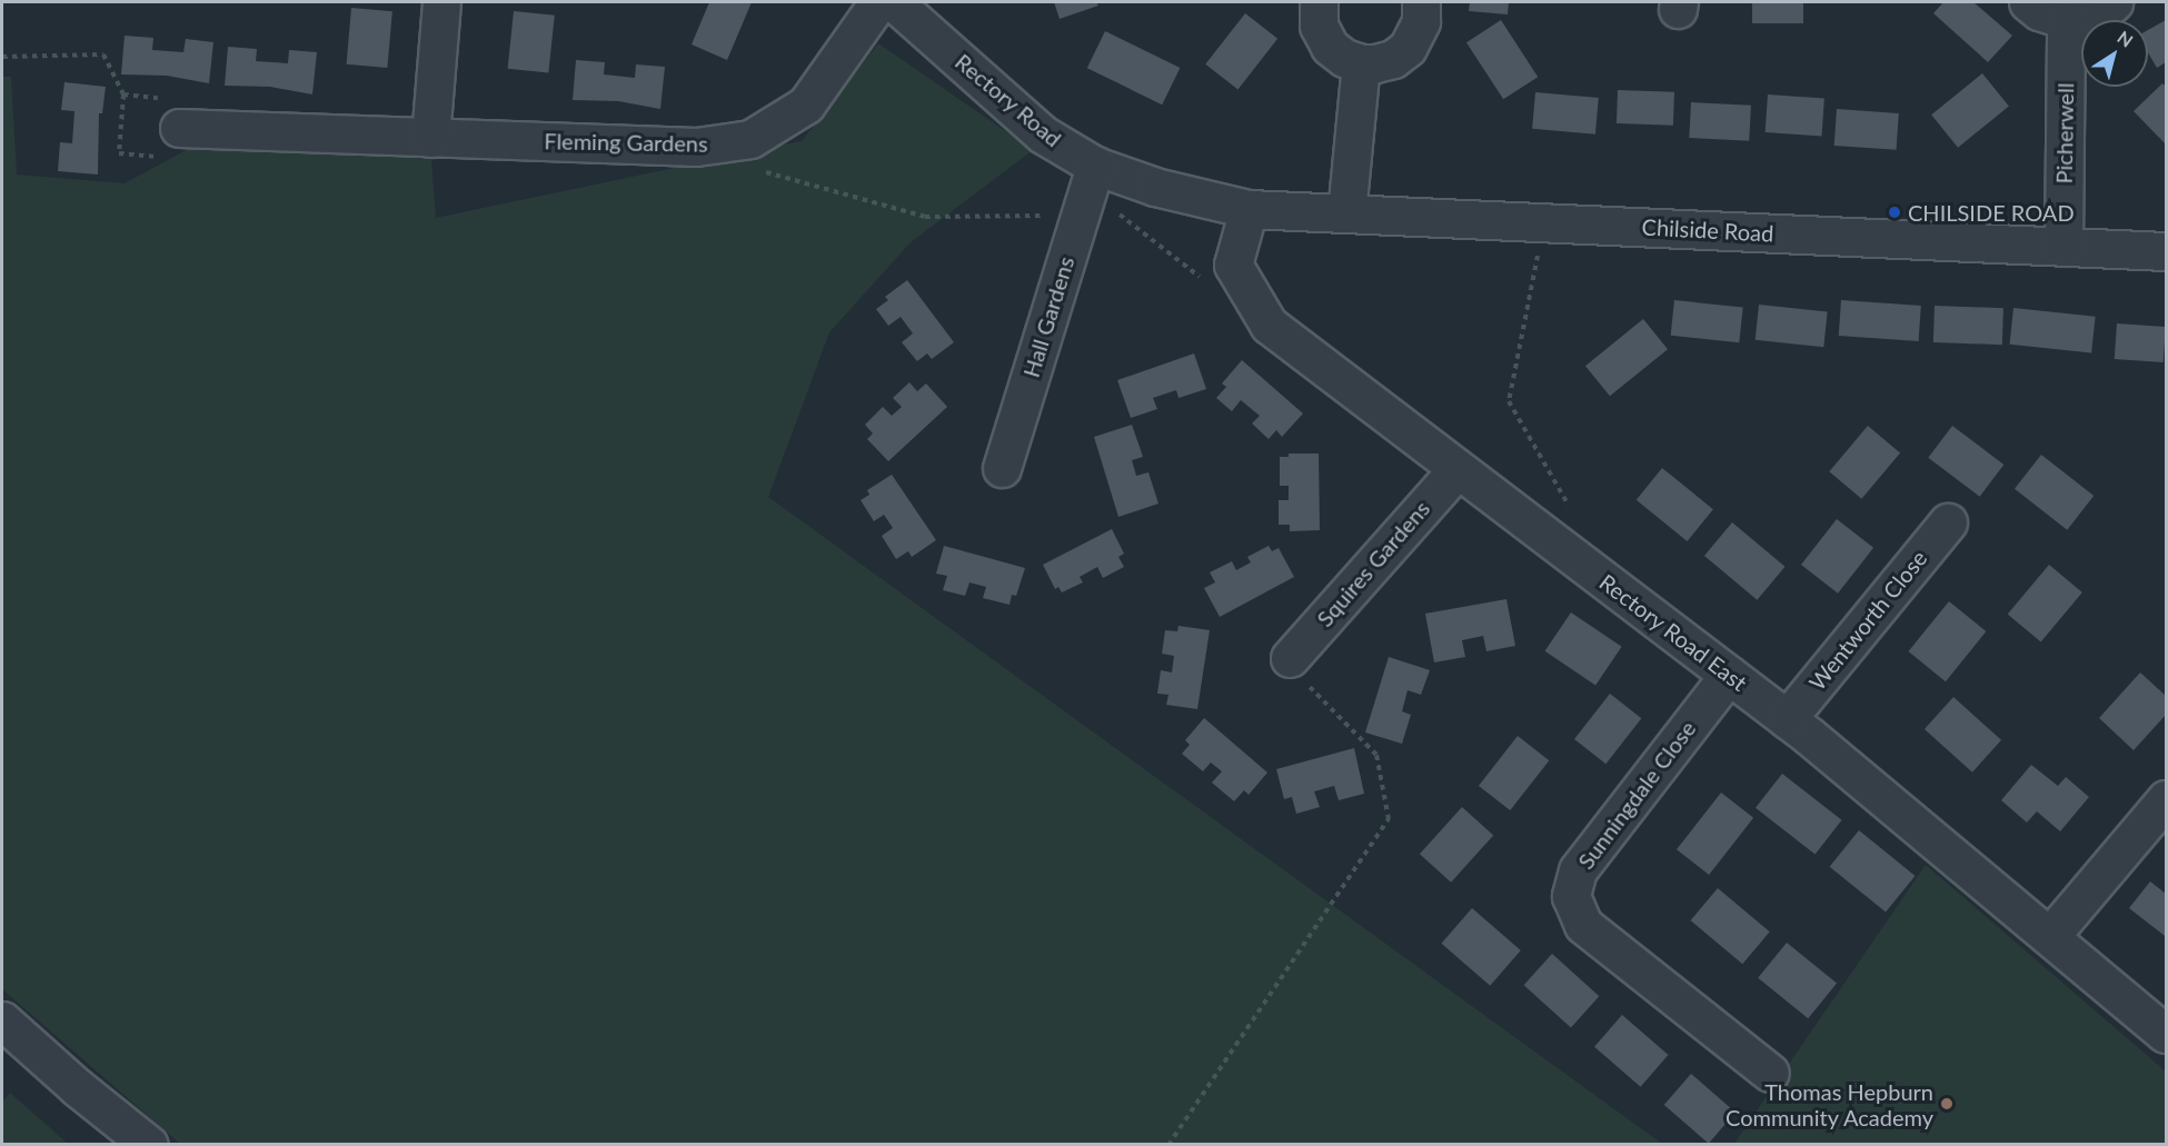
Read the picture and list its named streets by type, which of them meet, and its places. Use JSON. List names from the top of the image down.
{
  "streets": {
    "street": [
      "Rectory Road",
      "Picherwell",
      "Fleming Gardens",
      "Chilside Road",
      "Hall Gardens",
      "Squires Gardens",
      "Wentworth Close",
      "Rectory Road East",
      "Sunningdale Close"
    ]
  },
  "crossings": [
    ["Rectory Road", "Chilside Road"],
    ["Rectory Road", "Hall Gardens"],
    ["Rectory Road", "Rectory Road East"],
    ["Picherwell", "Chilside Road"],
    ["Chilside Road", "Rectory Road East"],
    ["Squires Gardens", "Rectory Road East"],
    ["Wentworth Close", "Rectory Road East"],
    ["Rectory Road East", "Sunningdale Close"]
  ],
  "places": ["CHILSIDE ROAD", "Thomas Hepburn Community Academy"],
  "north": "top right"
}
